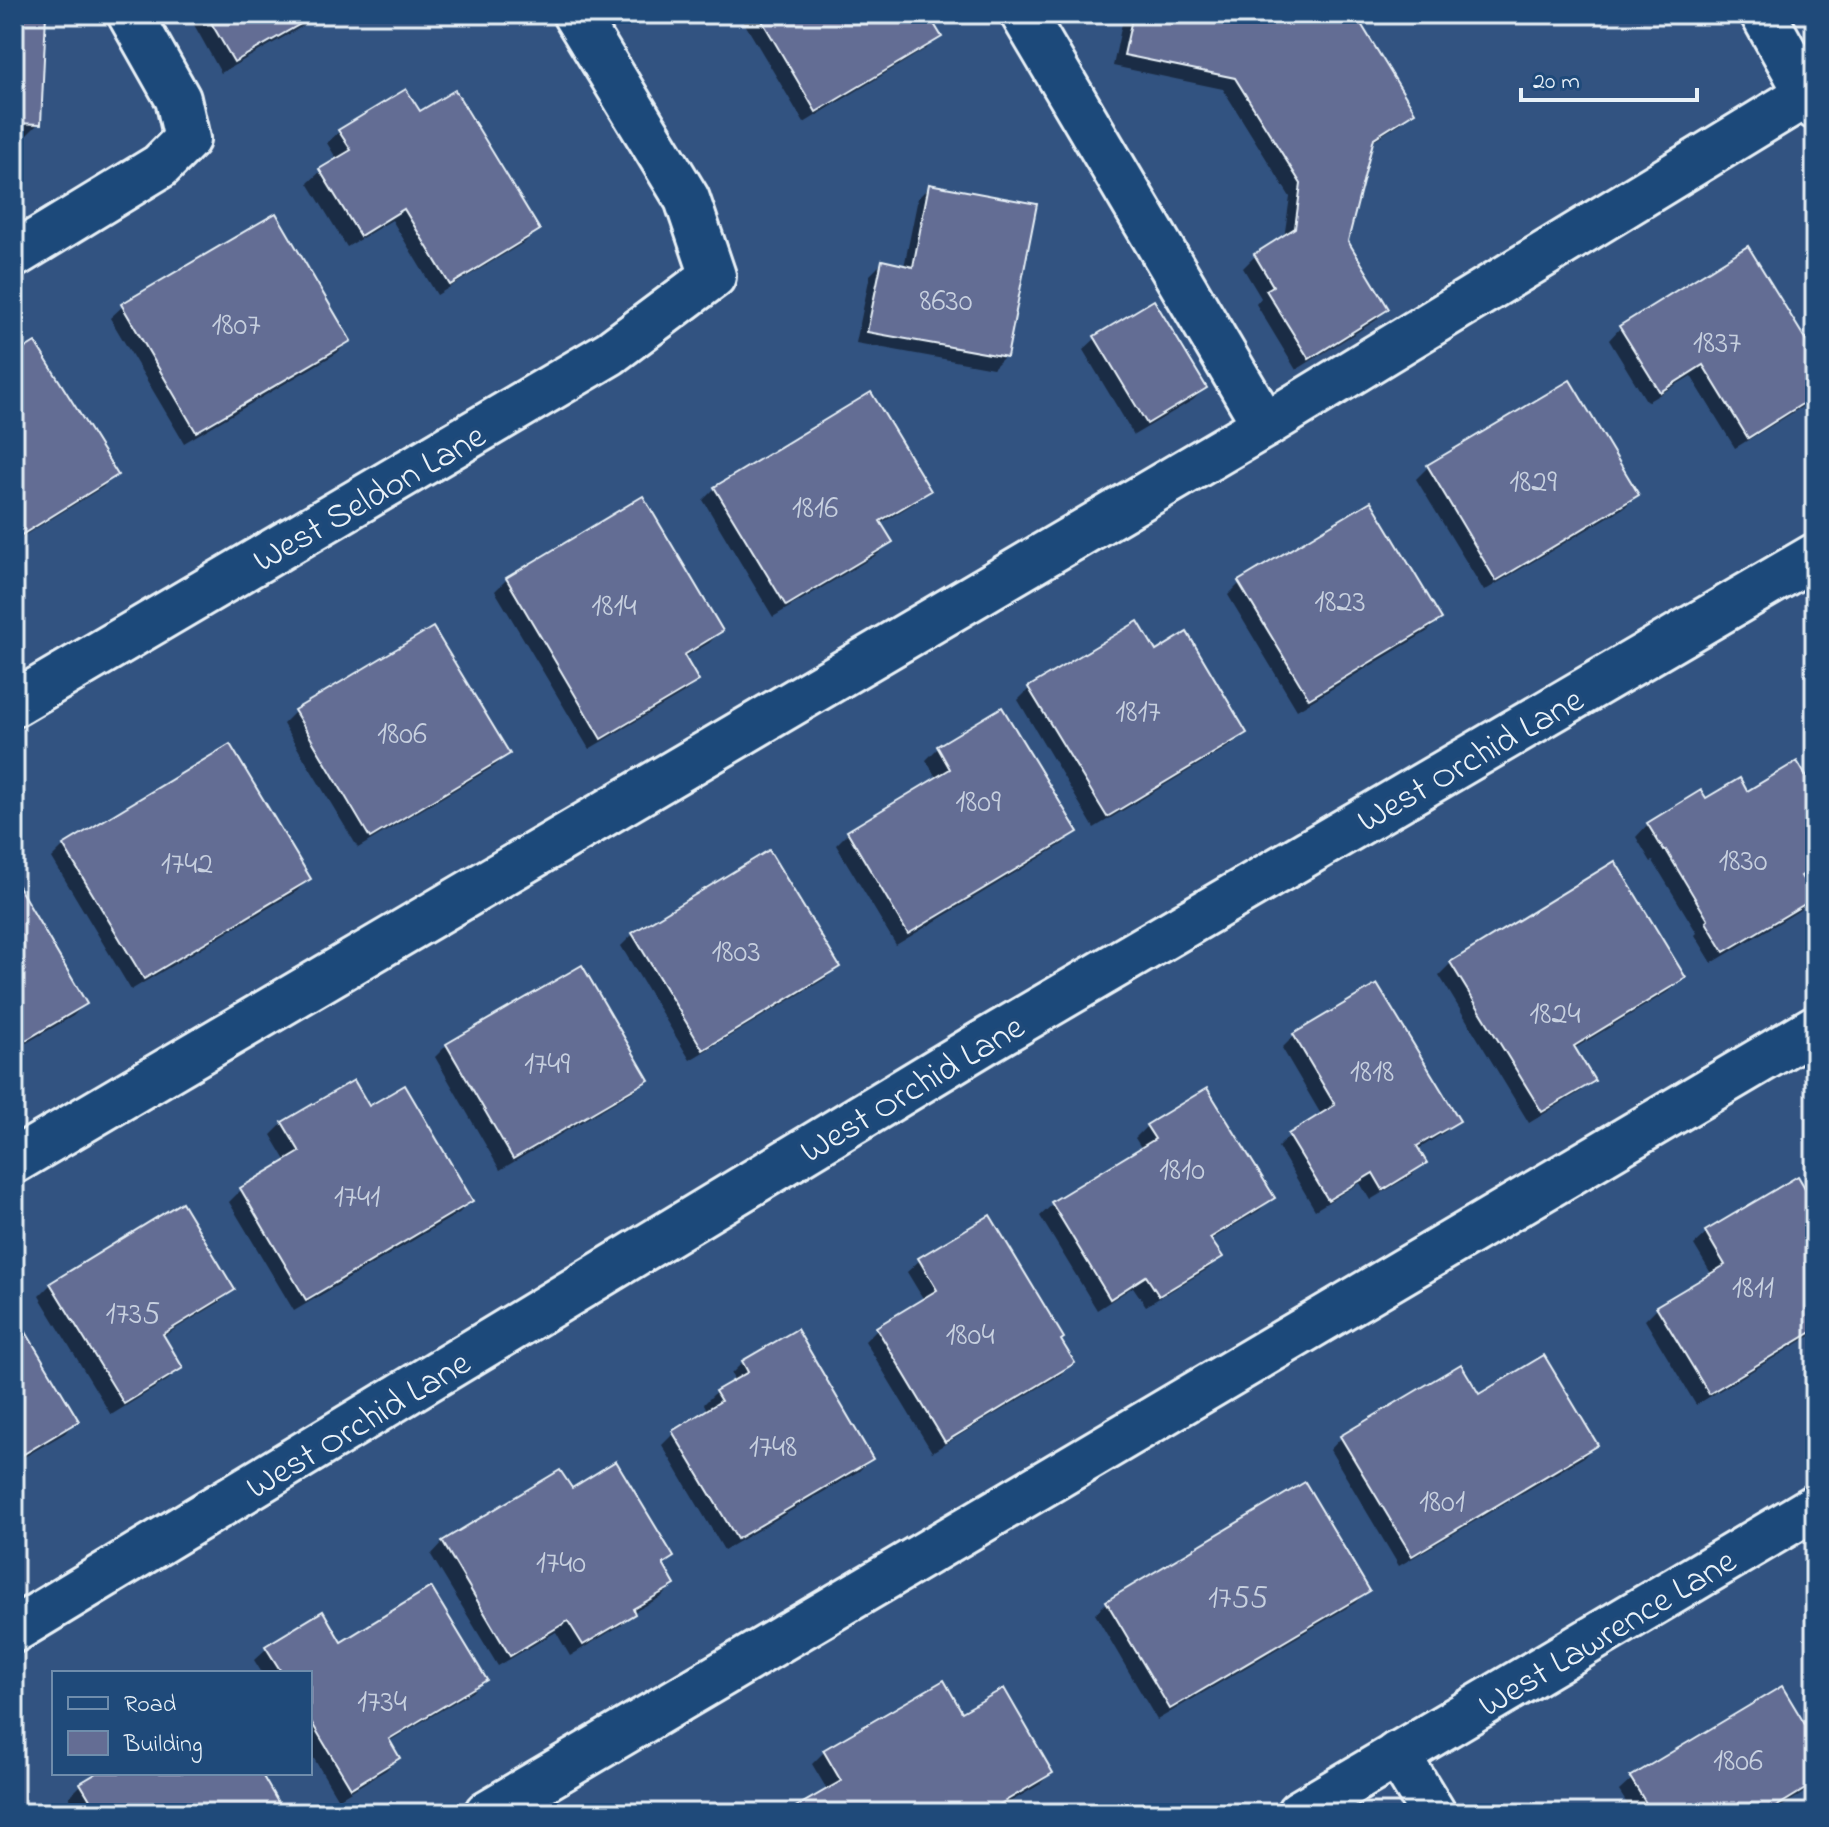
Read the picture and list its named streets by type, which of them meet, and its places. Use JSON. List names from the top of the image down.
{
  "streets": {
    "street": ["West Seldon Lane", "West Orchid Lane", "West Lawrence Lane"]
  },
  "house_numbers": [
    "8630",
    "1807",
    "1837",
    "1829",
    "1816",
    "1823",
    "1814",
    "1817",
    "1806",
    "1809",
    "1830",
    "1742",
    "1803",
    "1824",
    "1749",
    "1818",
    "1810",
    "1741",
    "1811",
    "1735",
    "1804",
    "1748",
    "1801",
    "1740",
    "1755",
    "1734",
    "1806"
  ],
  "legend": ["Road", "Building"],
  "scale_bar": "20 m"
}
